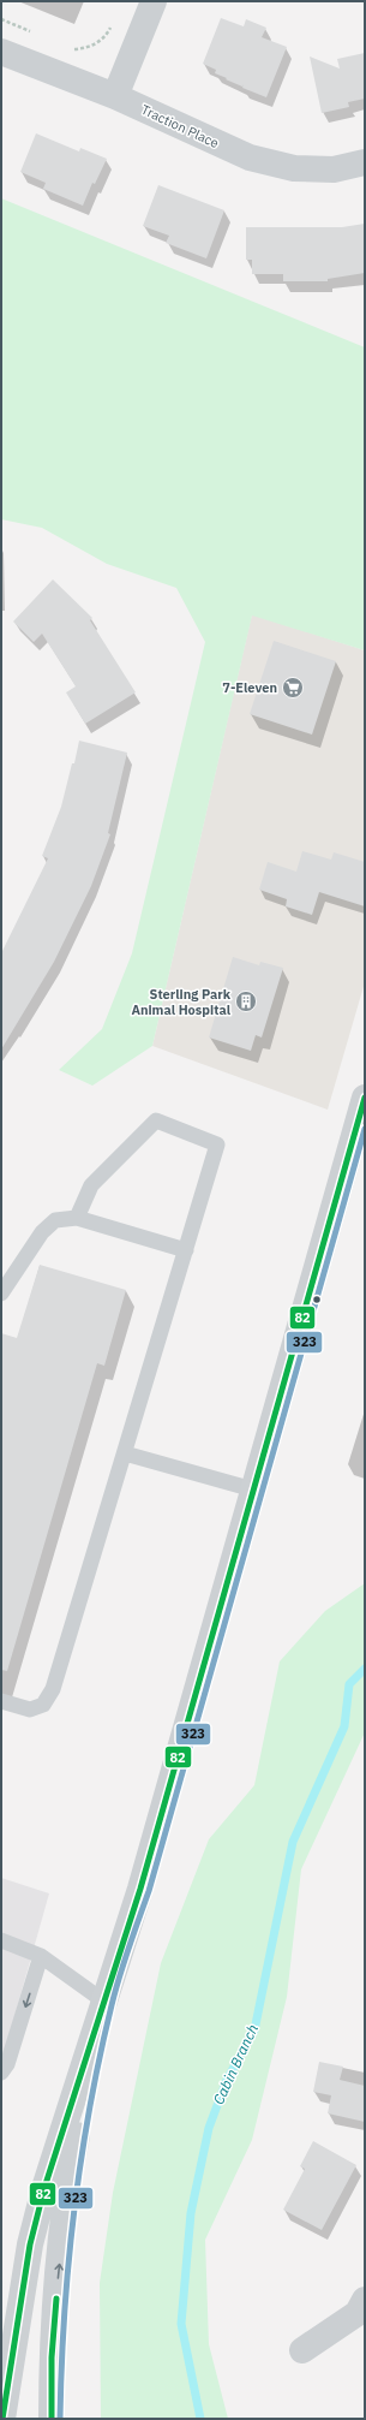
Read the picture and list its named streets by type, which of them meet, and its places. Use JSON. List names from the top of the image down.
{
  "streets": {
    "street": ["Traction Place"]
  },
  "water": ["Cabin Branch"],
  "places": {
    "supermarket": ["7-Eleven"],
    "building": ["Sterling Park Animal Hospital"]
  },
  "lines": ["transit line 82", "transit line 323"]
}
